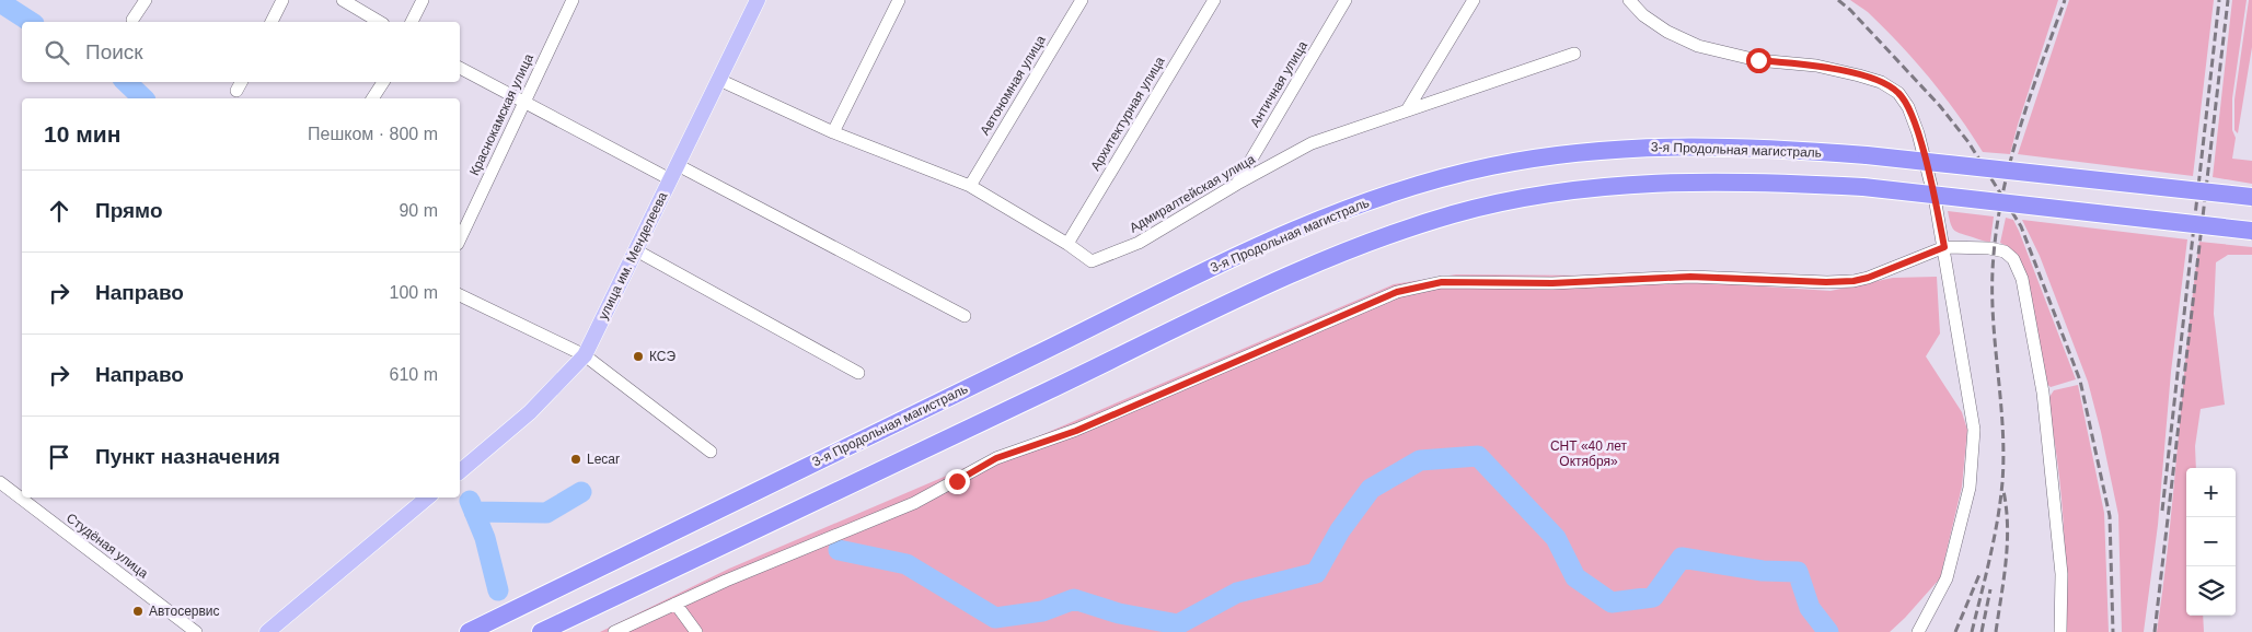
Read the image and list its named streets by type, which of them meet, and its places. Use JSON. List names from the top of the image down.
{
  "streets": {
    "highway": ["3-я Продольная магистраль"],
    "main road": ["улица им. Менделеева"],
    "street": [
      "Античная улица",
      "Автономная улица",
      "Архитектурная улица",
      "Краснокамская улица",
      "Адмиралтейская улица",
      "Студёная улица"
    ]
  },
  "crossings": [
    ["Античная улица", "Адмиралтейская улица"],
    ["Автономная улица", "Адмиралтейская улица"],
    ["Архитектурная улица", "Адмиралтейская улица"],
    ["Адмиралтейская улица", "улица им. Менделеева"]
  ],
  "parks": ["СНТ «40 лет Октября»"],
  "places": ["КСЭ", "Lecar", "Автосервис"],
  "page": {
    "search": "Поиск",
    "heading": ["10 мин", "Пешком · 800 m"],
    "list": [
      ["Прямо", "90 m"],
      ["Направо", "100 m"],
      ["Направо", "610 m"],
      "Пункт назначения"
    ],
    "map_buttons": ["+", "−"]
  }
}
